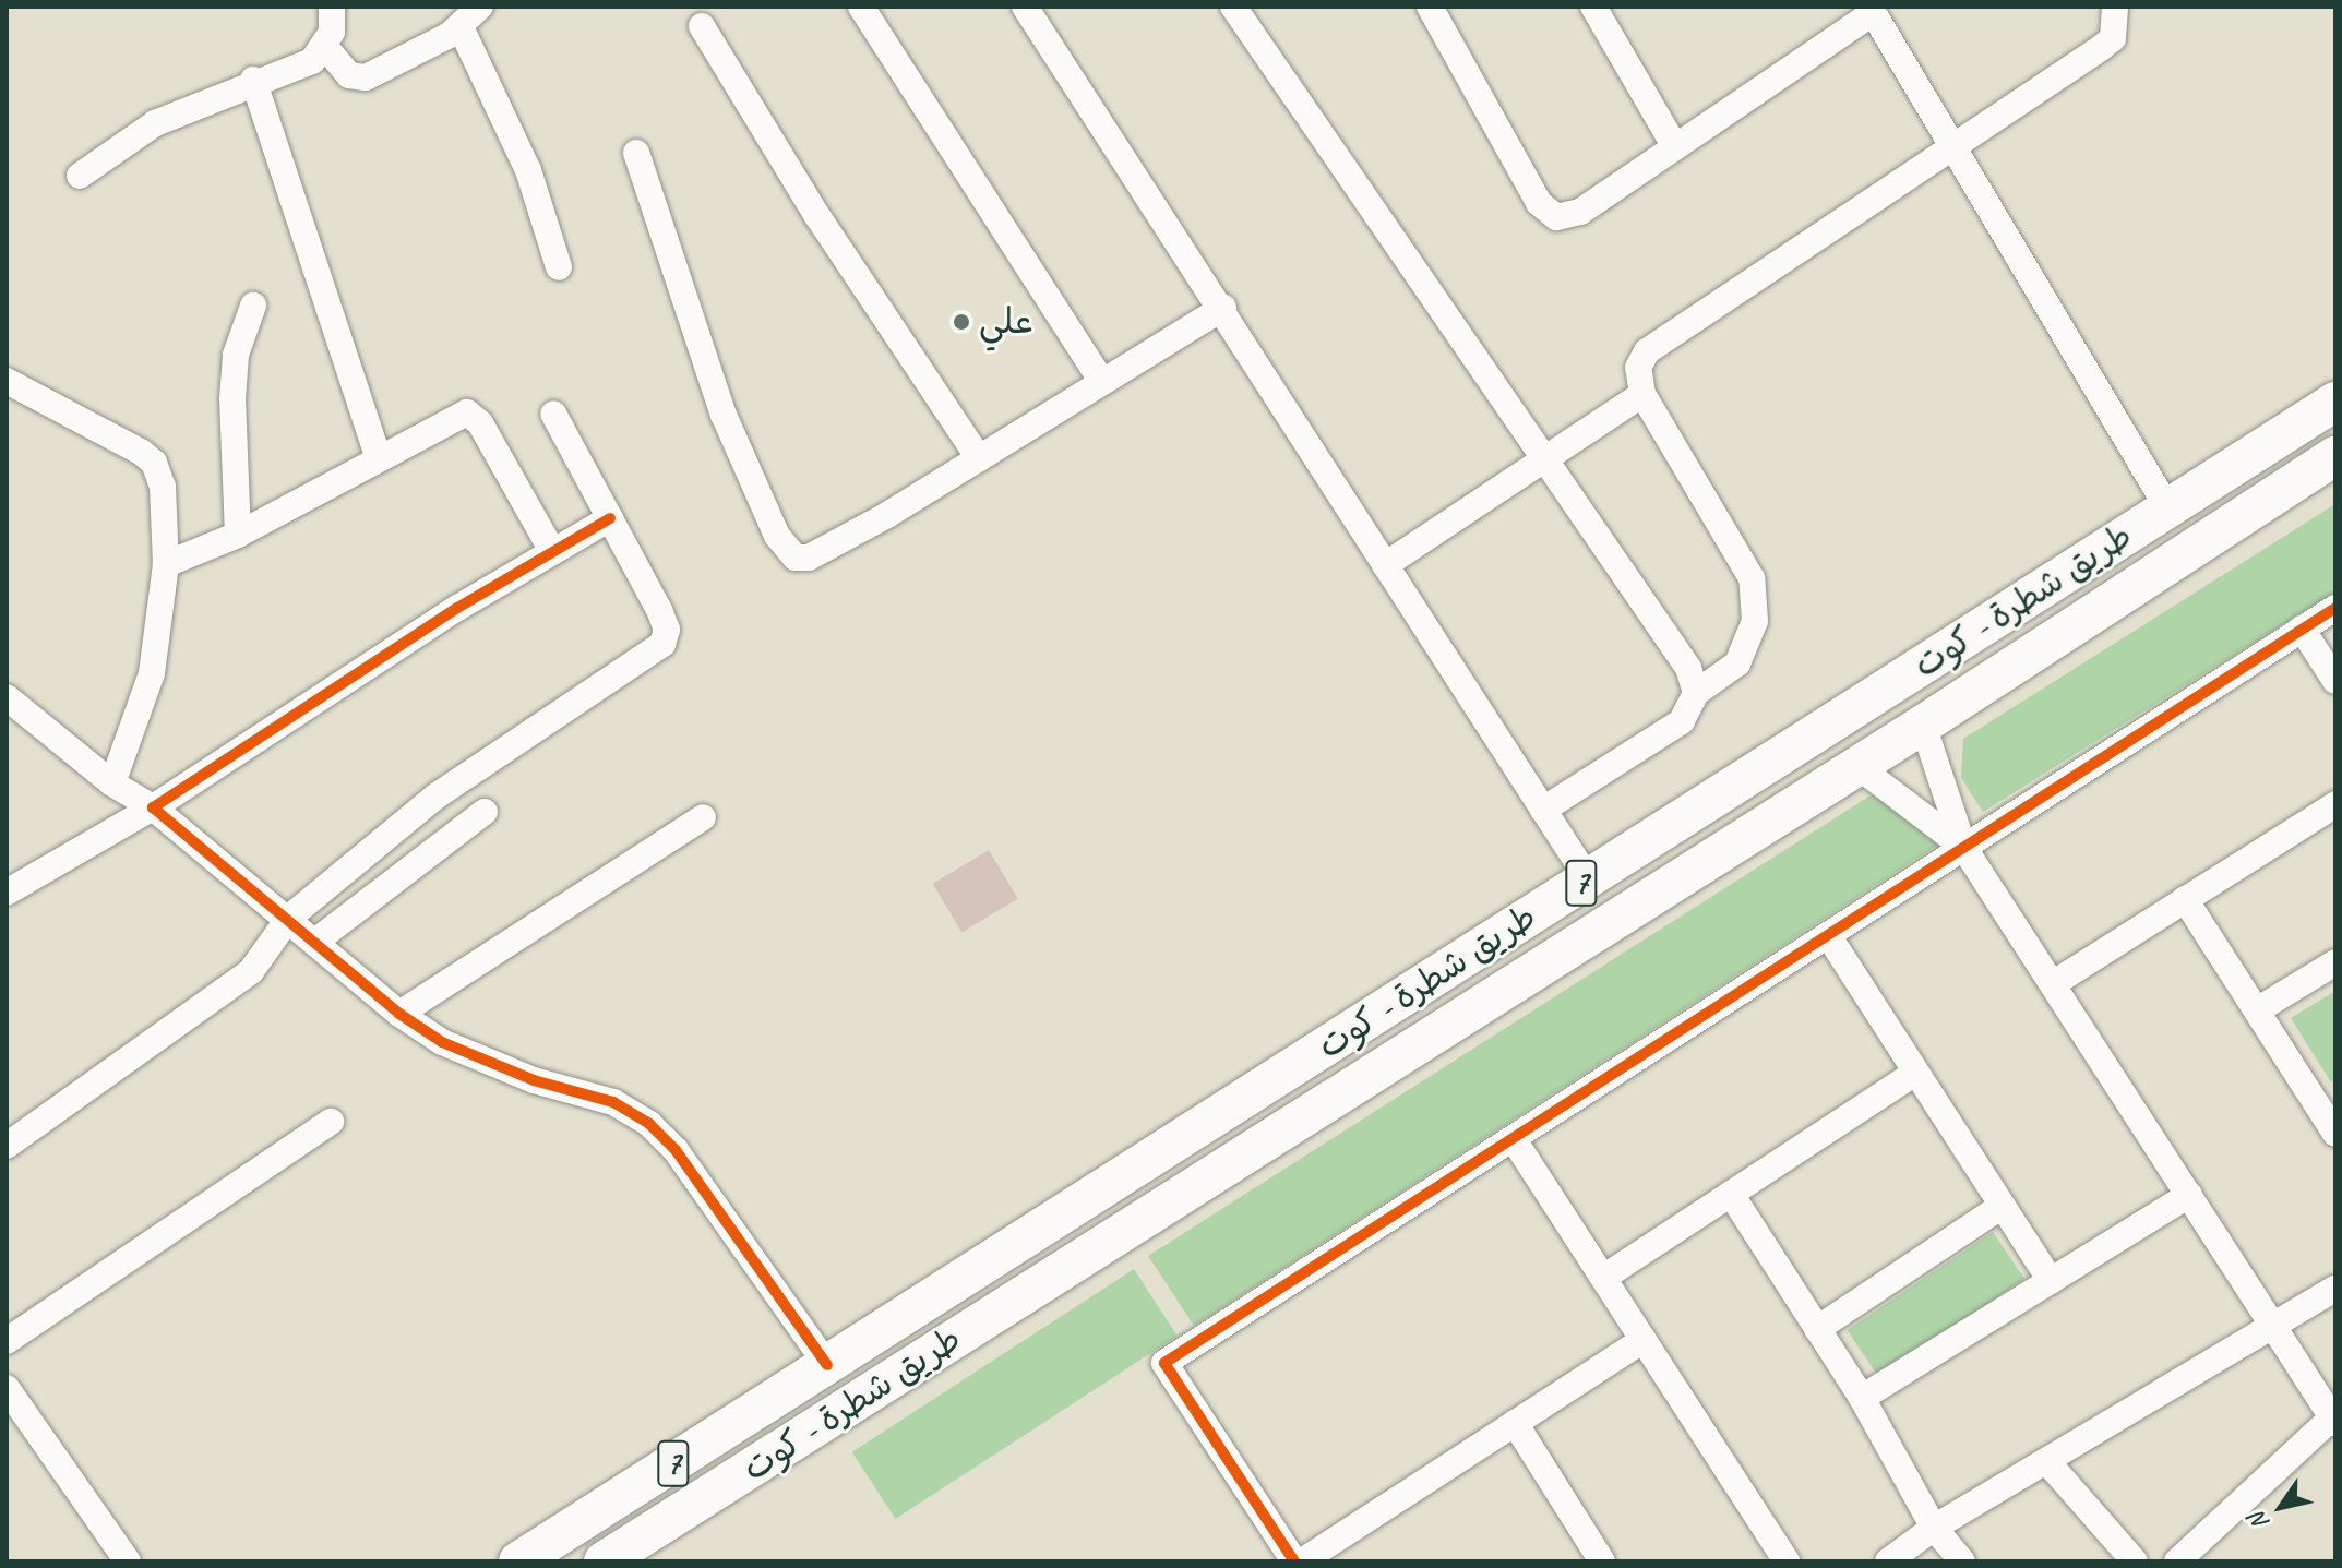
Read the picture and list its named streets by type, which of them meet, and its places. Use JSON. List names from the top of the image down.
{
  "streets": {
    "highway": ["طريق شطرة - كوت", "7"]
  },
  "places": ["علي"],
  "north": "bottom left"
}
